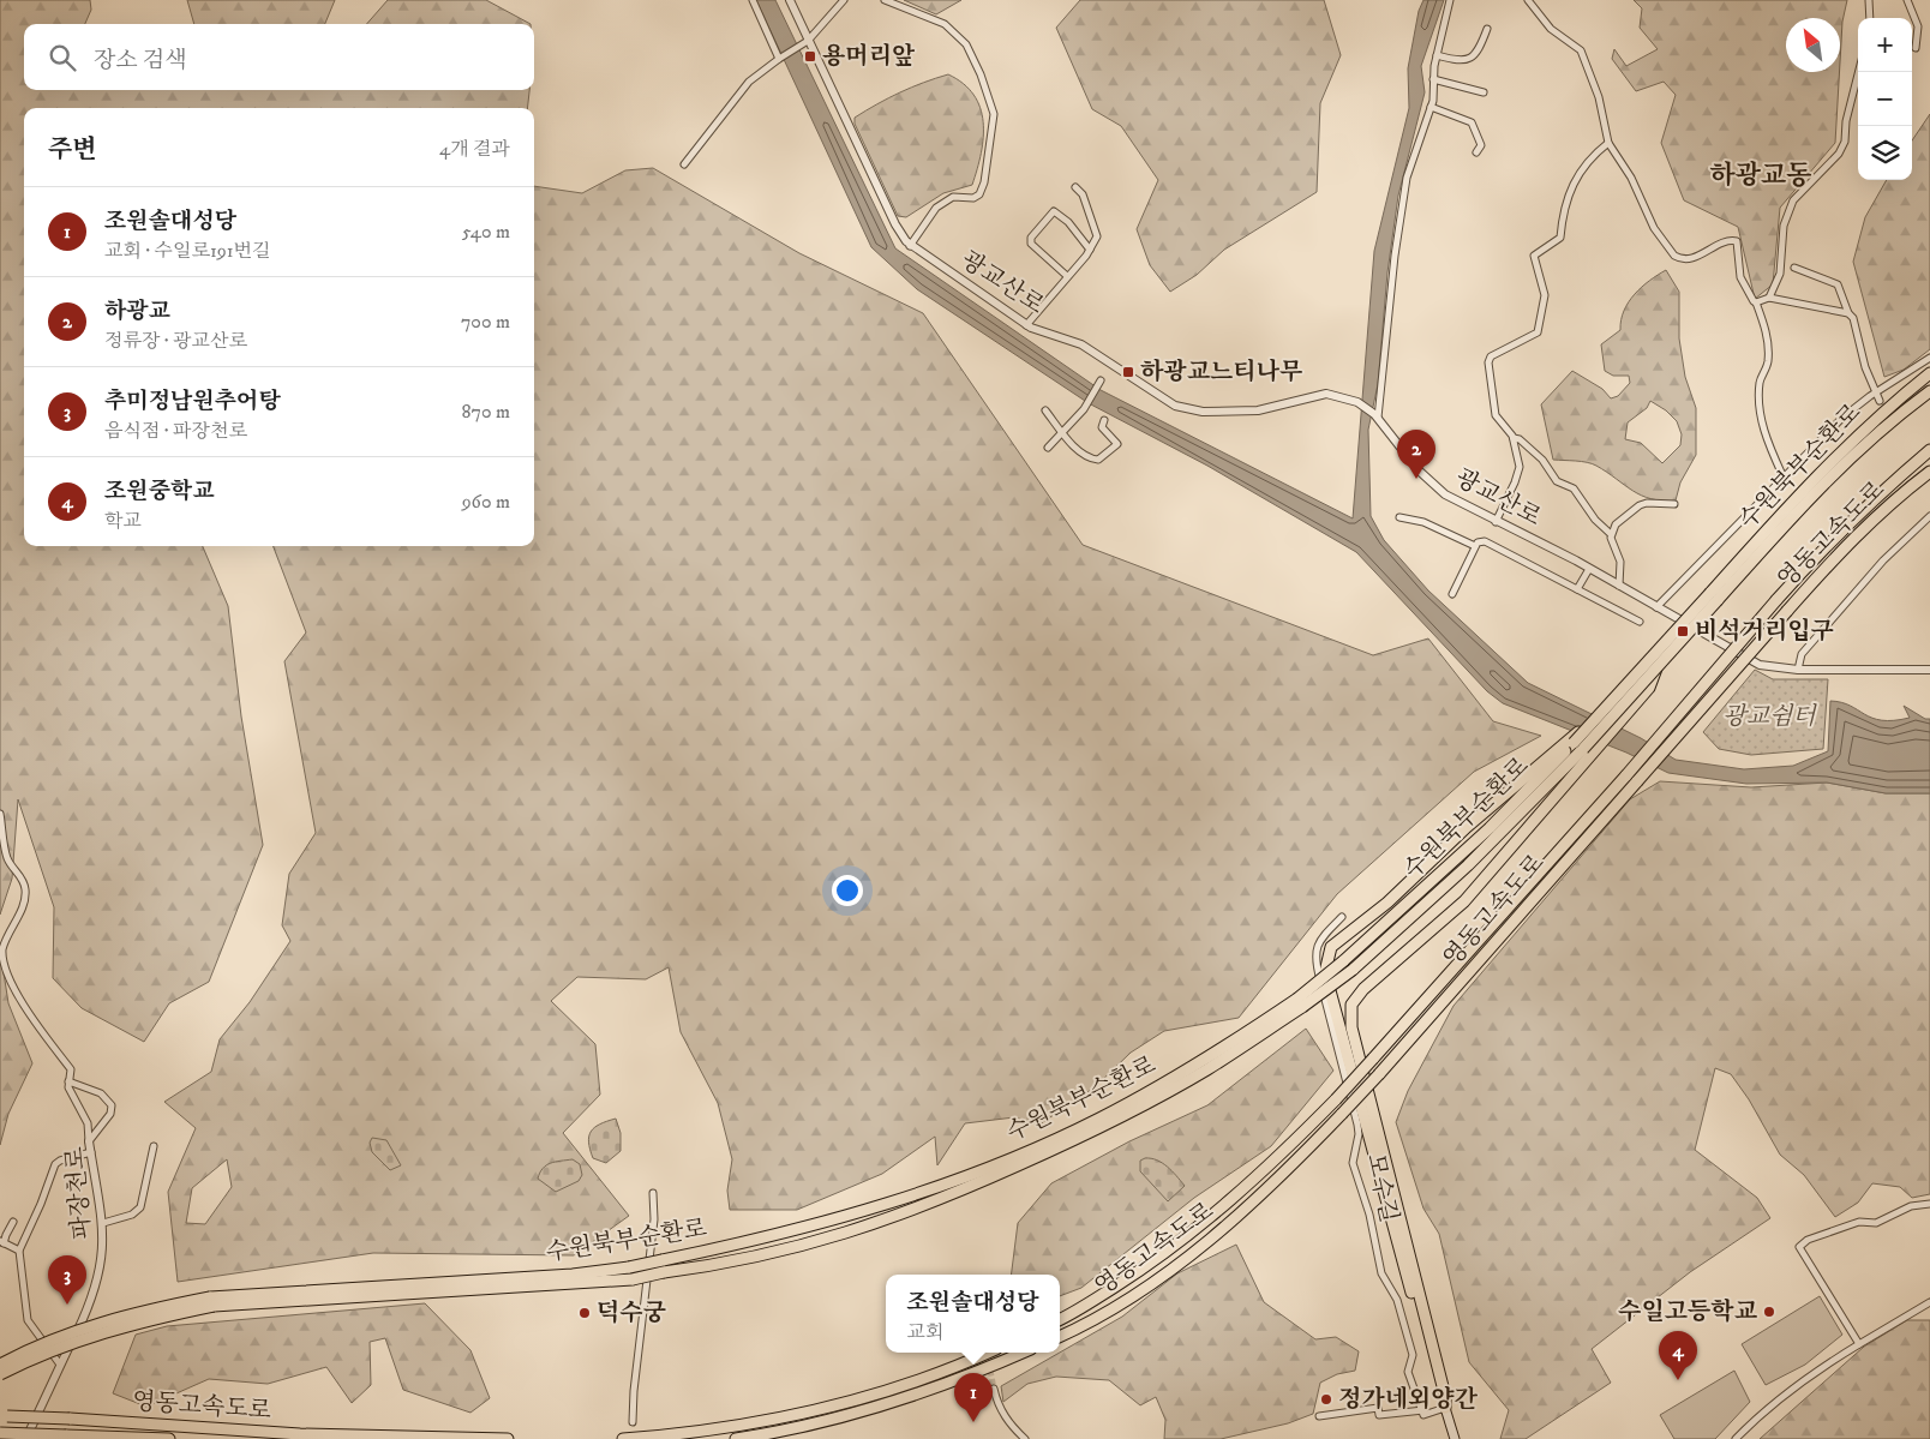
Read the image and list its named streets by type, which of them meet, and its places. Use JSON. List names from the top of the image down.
{
  "streets": {
    "highway": ["수원북부순환로", "영동고속도로"],
    "street": ["광교산로", "모수길", "파장천로"]
  },
  "districts": ["하광교동"],
  "parks": ["광교쉼터"],
  "places": {
    "transit": ["용머리앞", "하광교느티나무", "비석거리입구"],
    "other": ["수일고등학교", "덕수궁", "정가네외양간"]
  },
  "north": "top left",
  "page": {
    "map_buttons": ["+", "−"],
    "search": "장소 검색",
    "heading": ["주변", "4개 결과"],
    "list": [
      {
        "mark": "1",
        "name": "조원솔대성당",
        "note": "교회 · 수일로191번길",
        "value": "540 m"
      },
      {
        "mark": "2",
        "name": "하광교",
        "note": "정류장 · 광교산로",
        "value": "700 m"
      },
      {
        "mark": "3",
        "name": "추미정남원추어탕",
        "note": "음식점 · 파장천로",
        "value": "870 m"
      },
      {
        "mark": "4",
        "name": "조원중학교",
        "note": "학교",
        "value": "960 m"
      }
    ],
    "pins": [
      "2",
      "3",
      "4",
      "1"
    ],
    "popup": ["조원솔대성당", "교회"]
  }
}
